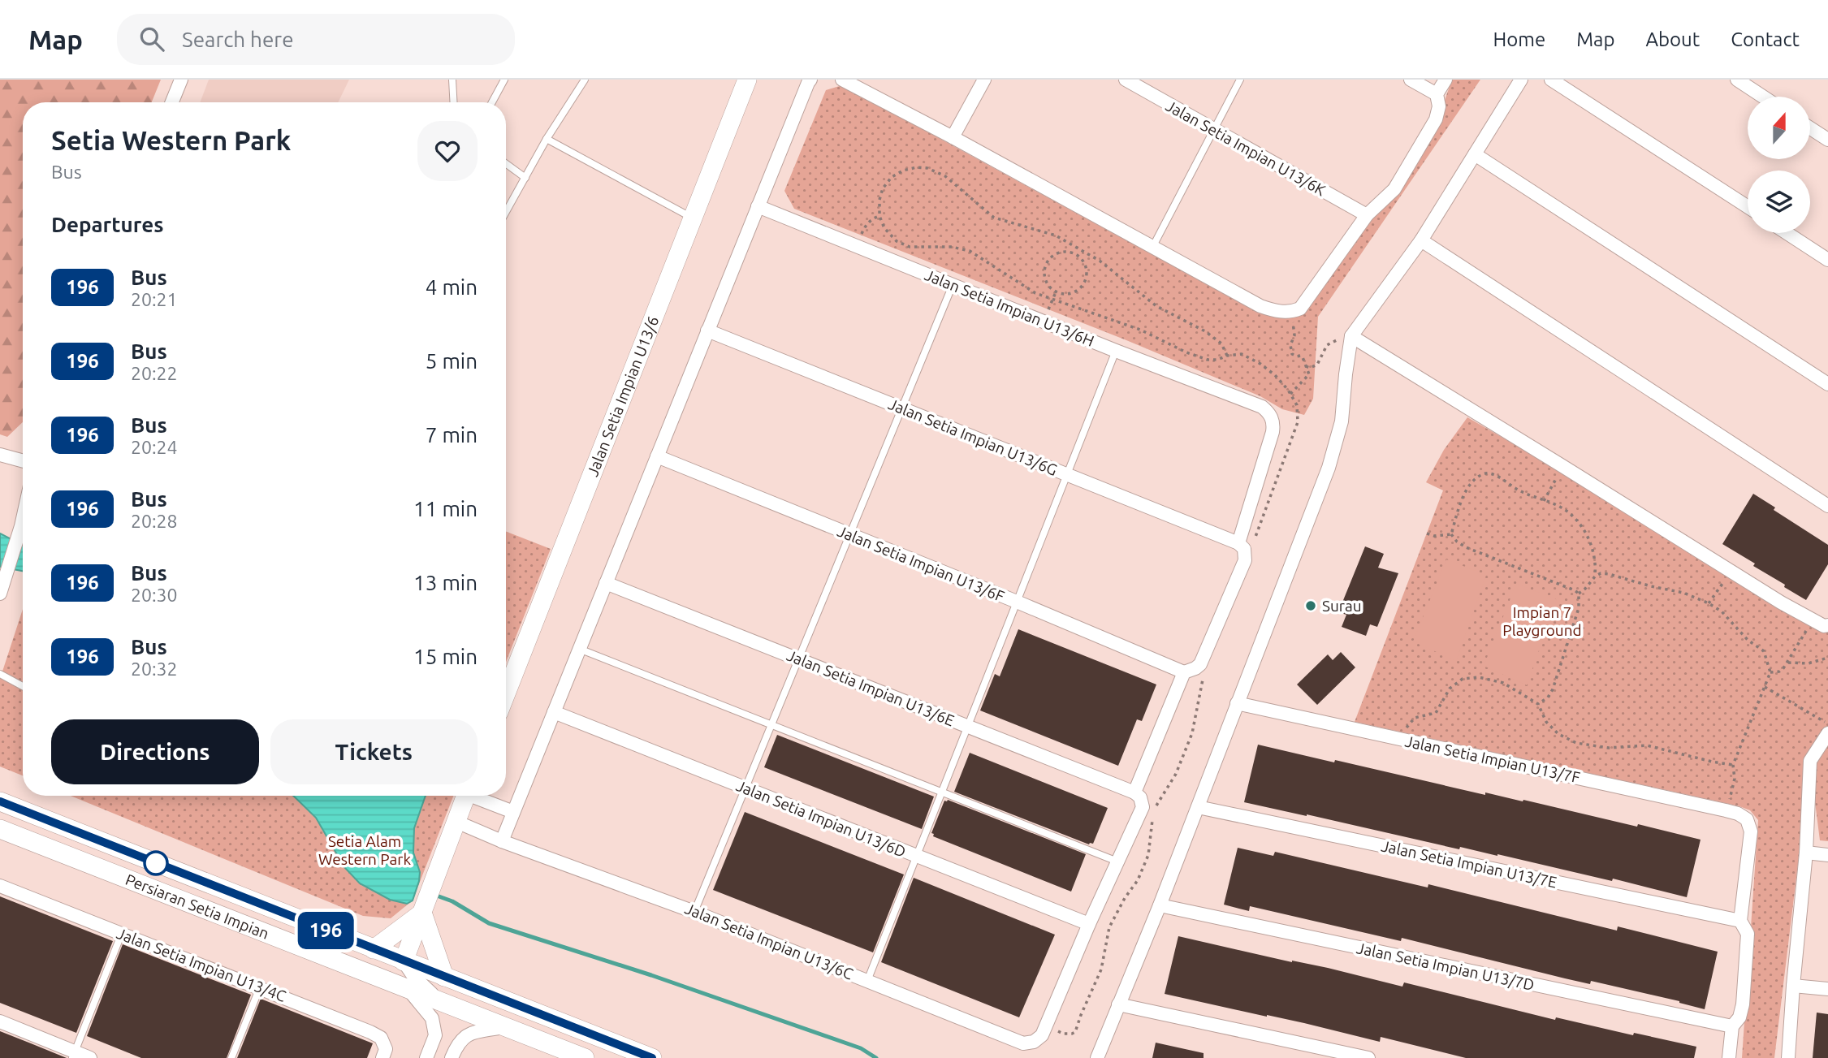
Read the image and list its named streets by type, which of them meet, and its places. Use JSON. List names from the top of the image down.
{
  "streets": {
    "street": [
      "Jalan Setia Impian U13/6K",
      "Jalan Setia Impian U13/6H",
      "Jalan Setia Impian U13/6",
      "Jalan Setia Impian U13/6G",
      "Jalan Setia Impian U13/6F",
      "Jalan Setia Impian U13/6E",
      "Jalan Setia Impian U13/7F",
      "Jalan Setia Impian U13/6D",
      "Jalan Setia Impian U13/7E",
      "Persiaran Setia Impian",
      "Jalan Setia Impian U13/6C",
      "Jalan Setia Impian U13/4C",
      "Jalan Setia Impian U13/7D"
    ]
  },
  "crossings": [
    ["Jalan Setia Impian U13/6H", "Jalan Setia Impian U13/6G"],
    ["Jalan Setia Impian U13/7F", "Jalan Setia Impian U13/7E"]
  ],
  "parks": ["Impian 7 Playground", "Setia Alam Western Park"],
  "places": ["Surau"],
  "lines": ["bus line 196"],
  "north": "top",
  "page": {
    "header": "Map",
    "search": "Search here",
    "nav": [
      "Home",
      "Map",
      "About",
      "Contact"
    ],
    "on_map": "196",
    "heading": [
      ["Setia Western Park", "Bus"],
      "Departures"
    ],
    "list": [
      {
        "mark": "196",
        "name": "Bus",
        "note": "20:21",
        "value": "4 min"
      },
      {
        "mark": "196",
        "name": "Bus",
        "note": "20:22",
        "value": "5 min"
      },
      {
        "mark": "196",
        "name": "Bus",
        "note": "20:24",
        "value": "7 min"
      },
      {
        "mark": "196",
        "name": "Bus",
        "note": "20:28",
        "value": "11 min"
      },
      {
        "mark": "196",
        "name": "Bus",
        "note": "20:30",
        "value": "13 min"
      },
      {
        "mark": "196",
        "name": "Bus",
        "note": "20:32",
        "value": "15 min"
      }
    ],
    "buttons": ["Directions", "Tickets"]
  }
}
